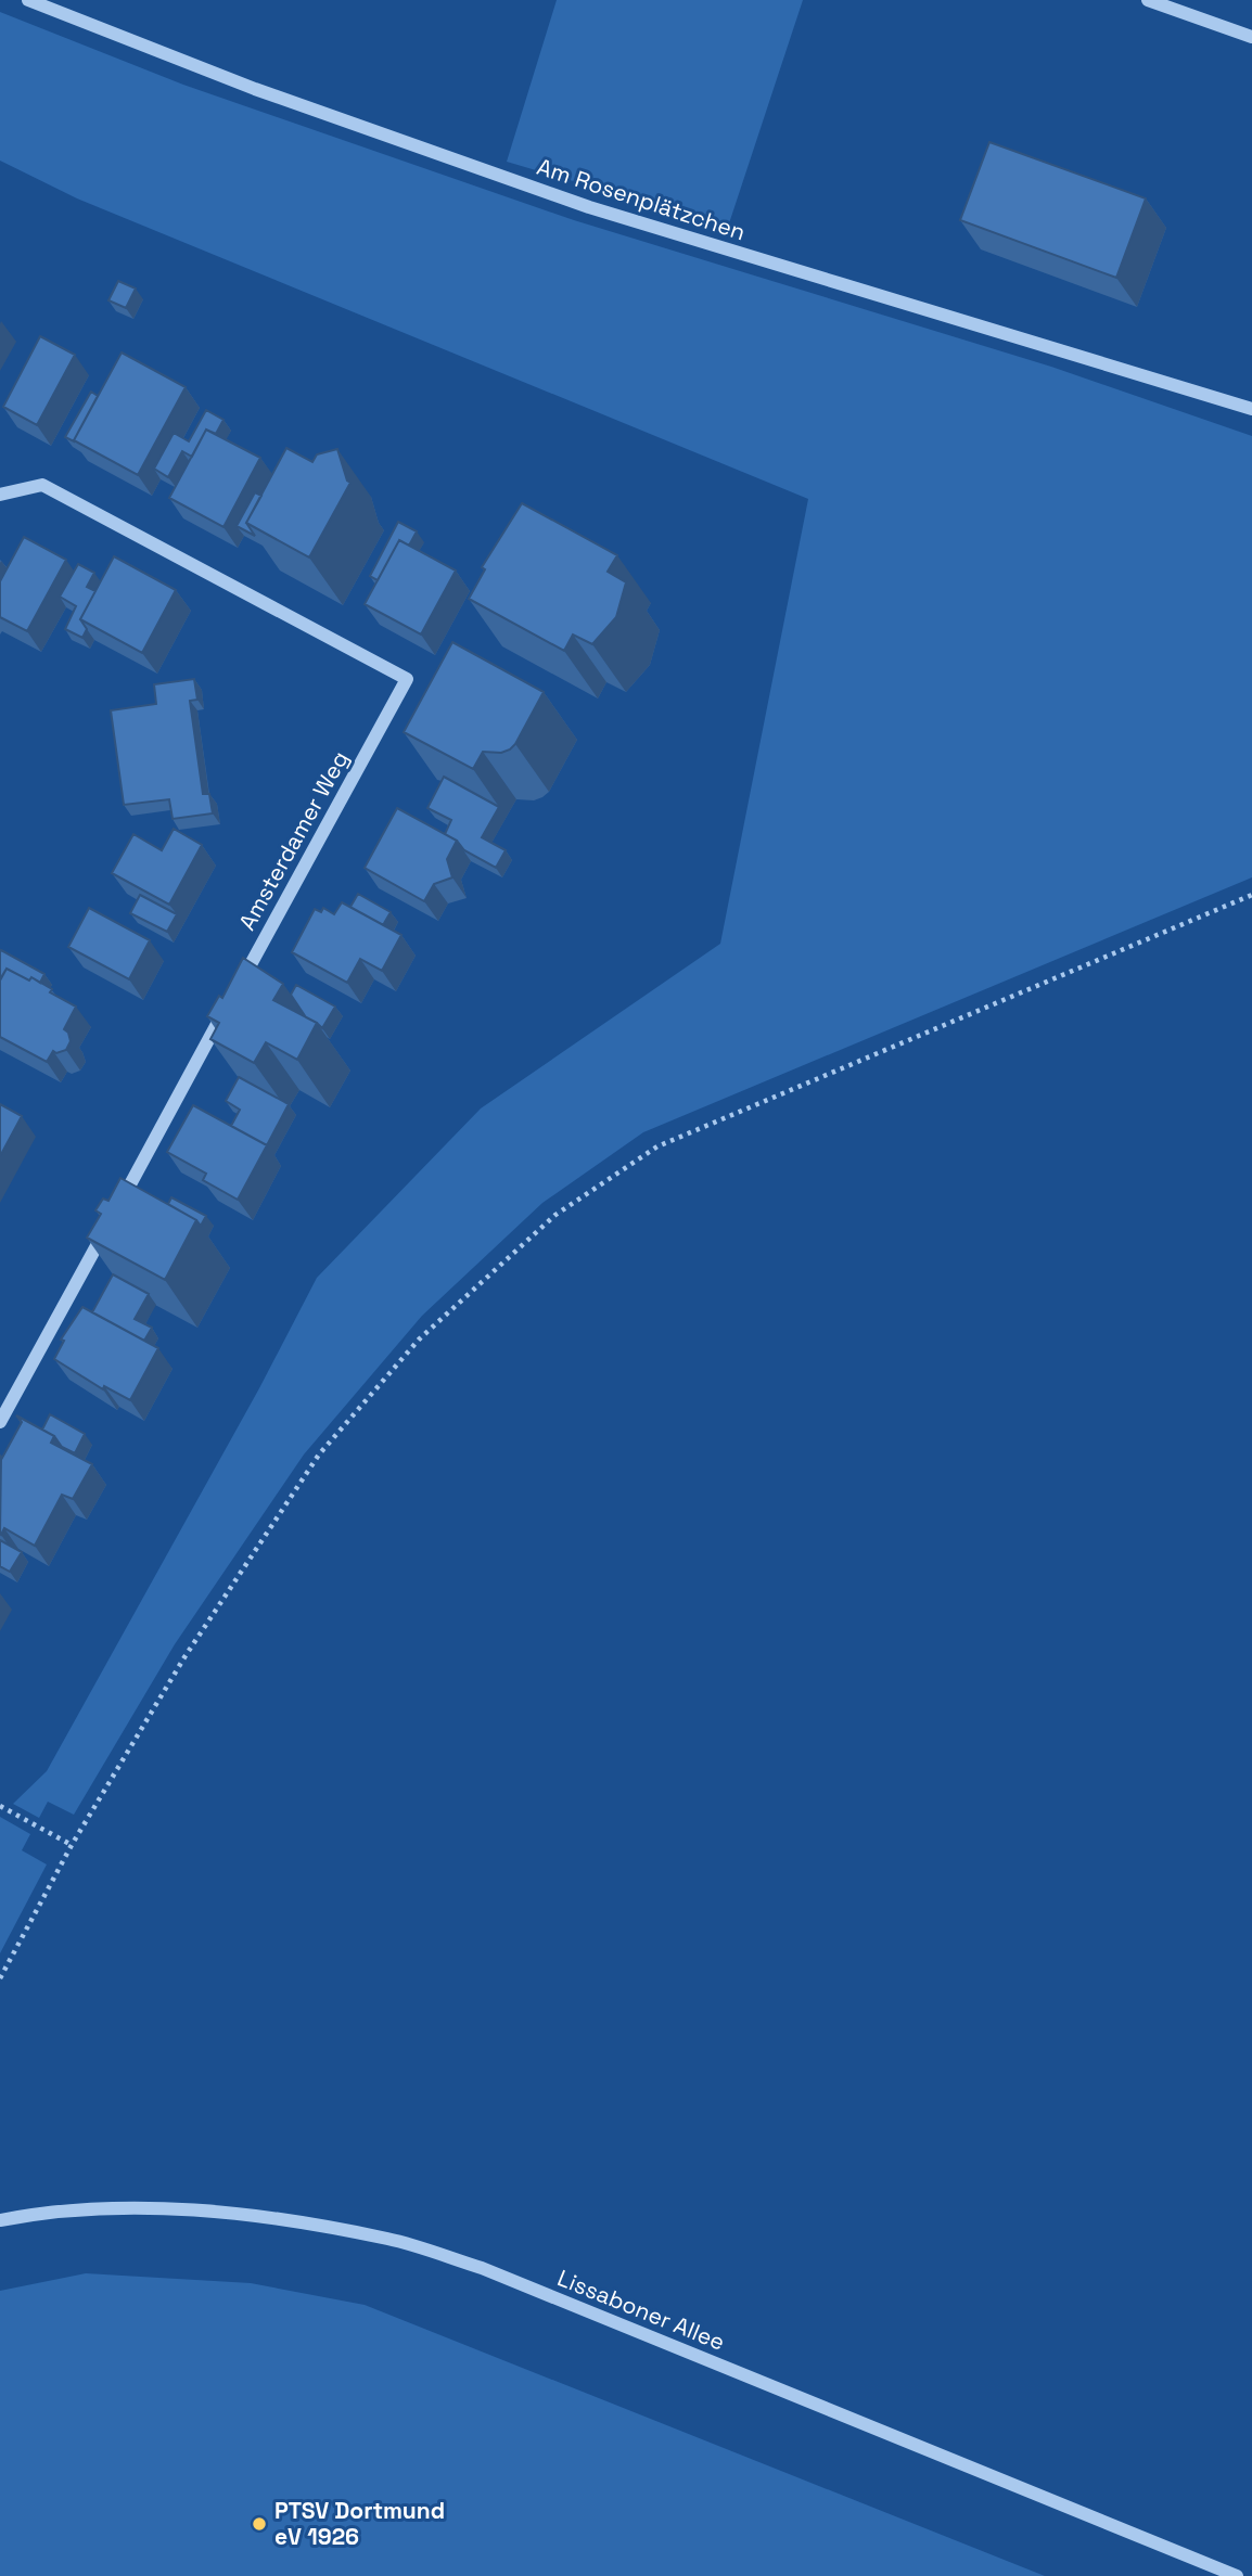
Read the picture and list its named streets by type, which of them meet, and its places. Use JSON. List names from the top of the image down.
{
  "streets": {
    "street": ["Am Rosenplätzchen", "Amsterdamer Weg", "Lissaboner Allee"]
  },
  "places": ["PTSV Dortmund eV 1926"]
}
